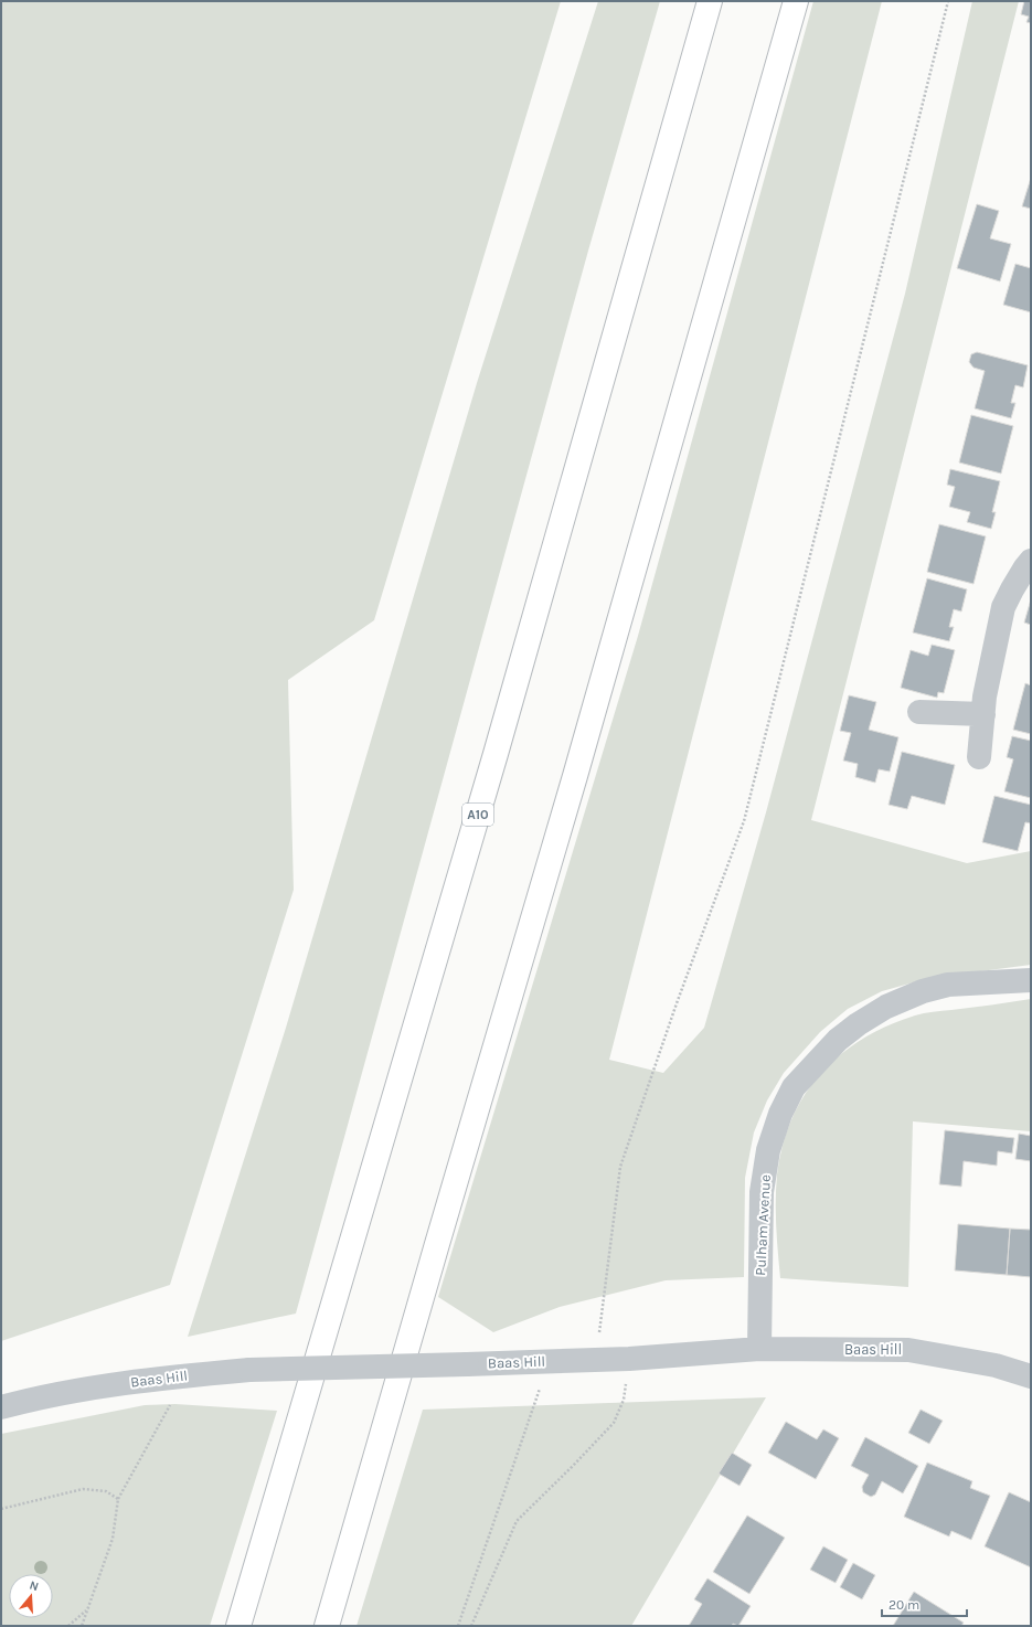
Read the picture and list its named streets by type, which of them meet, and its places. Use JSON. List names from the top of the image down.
{
  "streets": {
    "highway": ["A10"],
    "street": ["Pulham Avenue", "Baas Hill"]
  },
  "crossings": [
    ["Pulham Avenue", "Baas Hill"]
  ],
  "scale_bar": "20 m",
  "north": "top"
}
